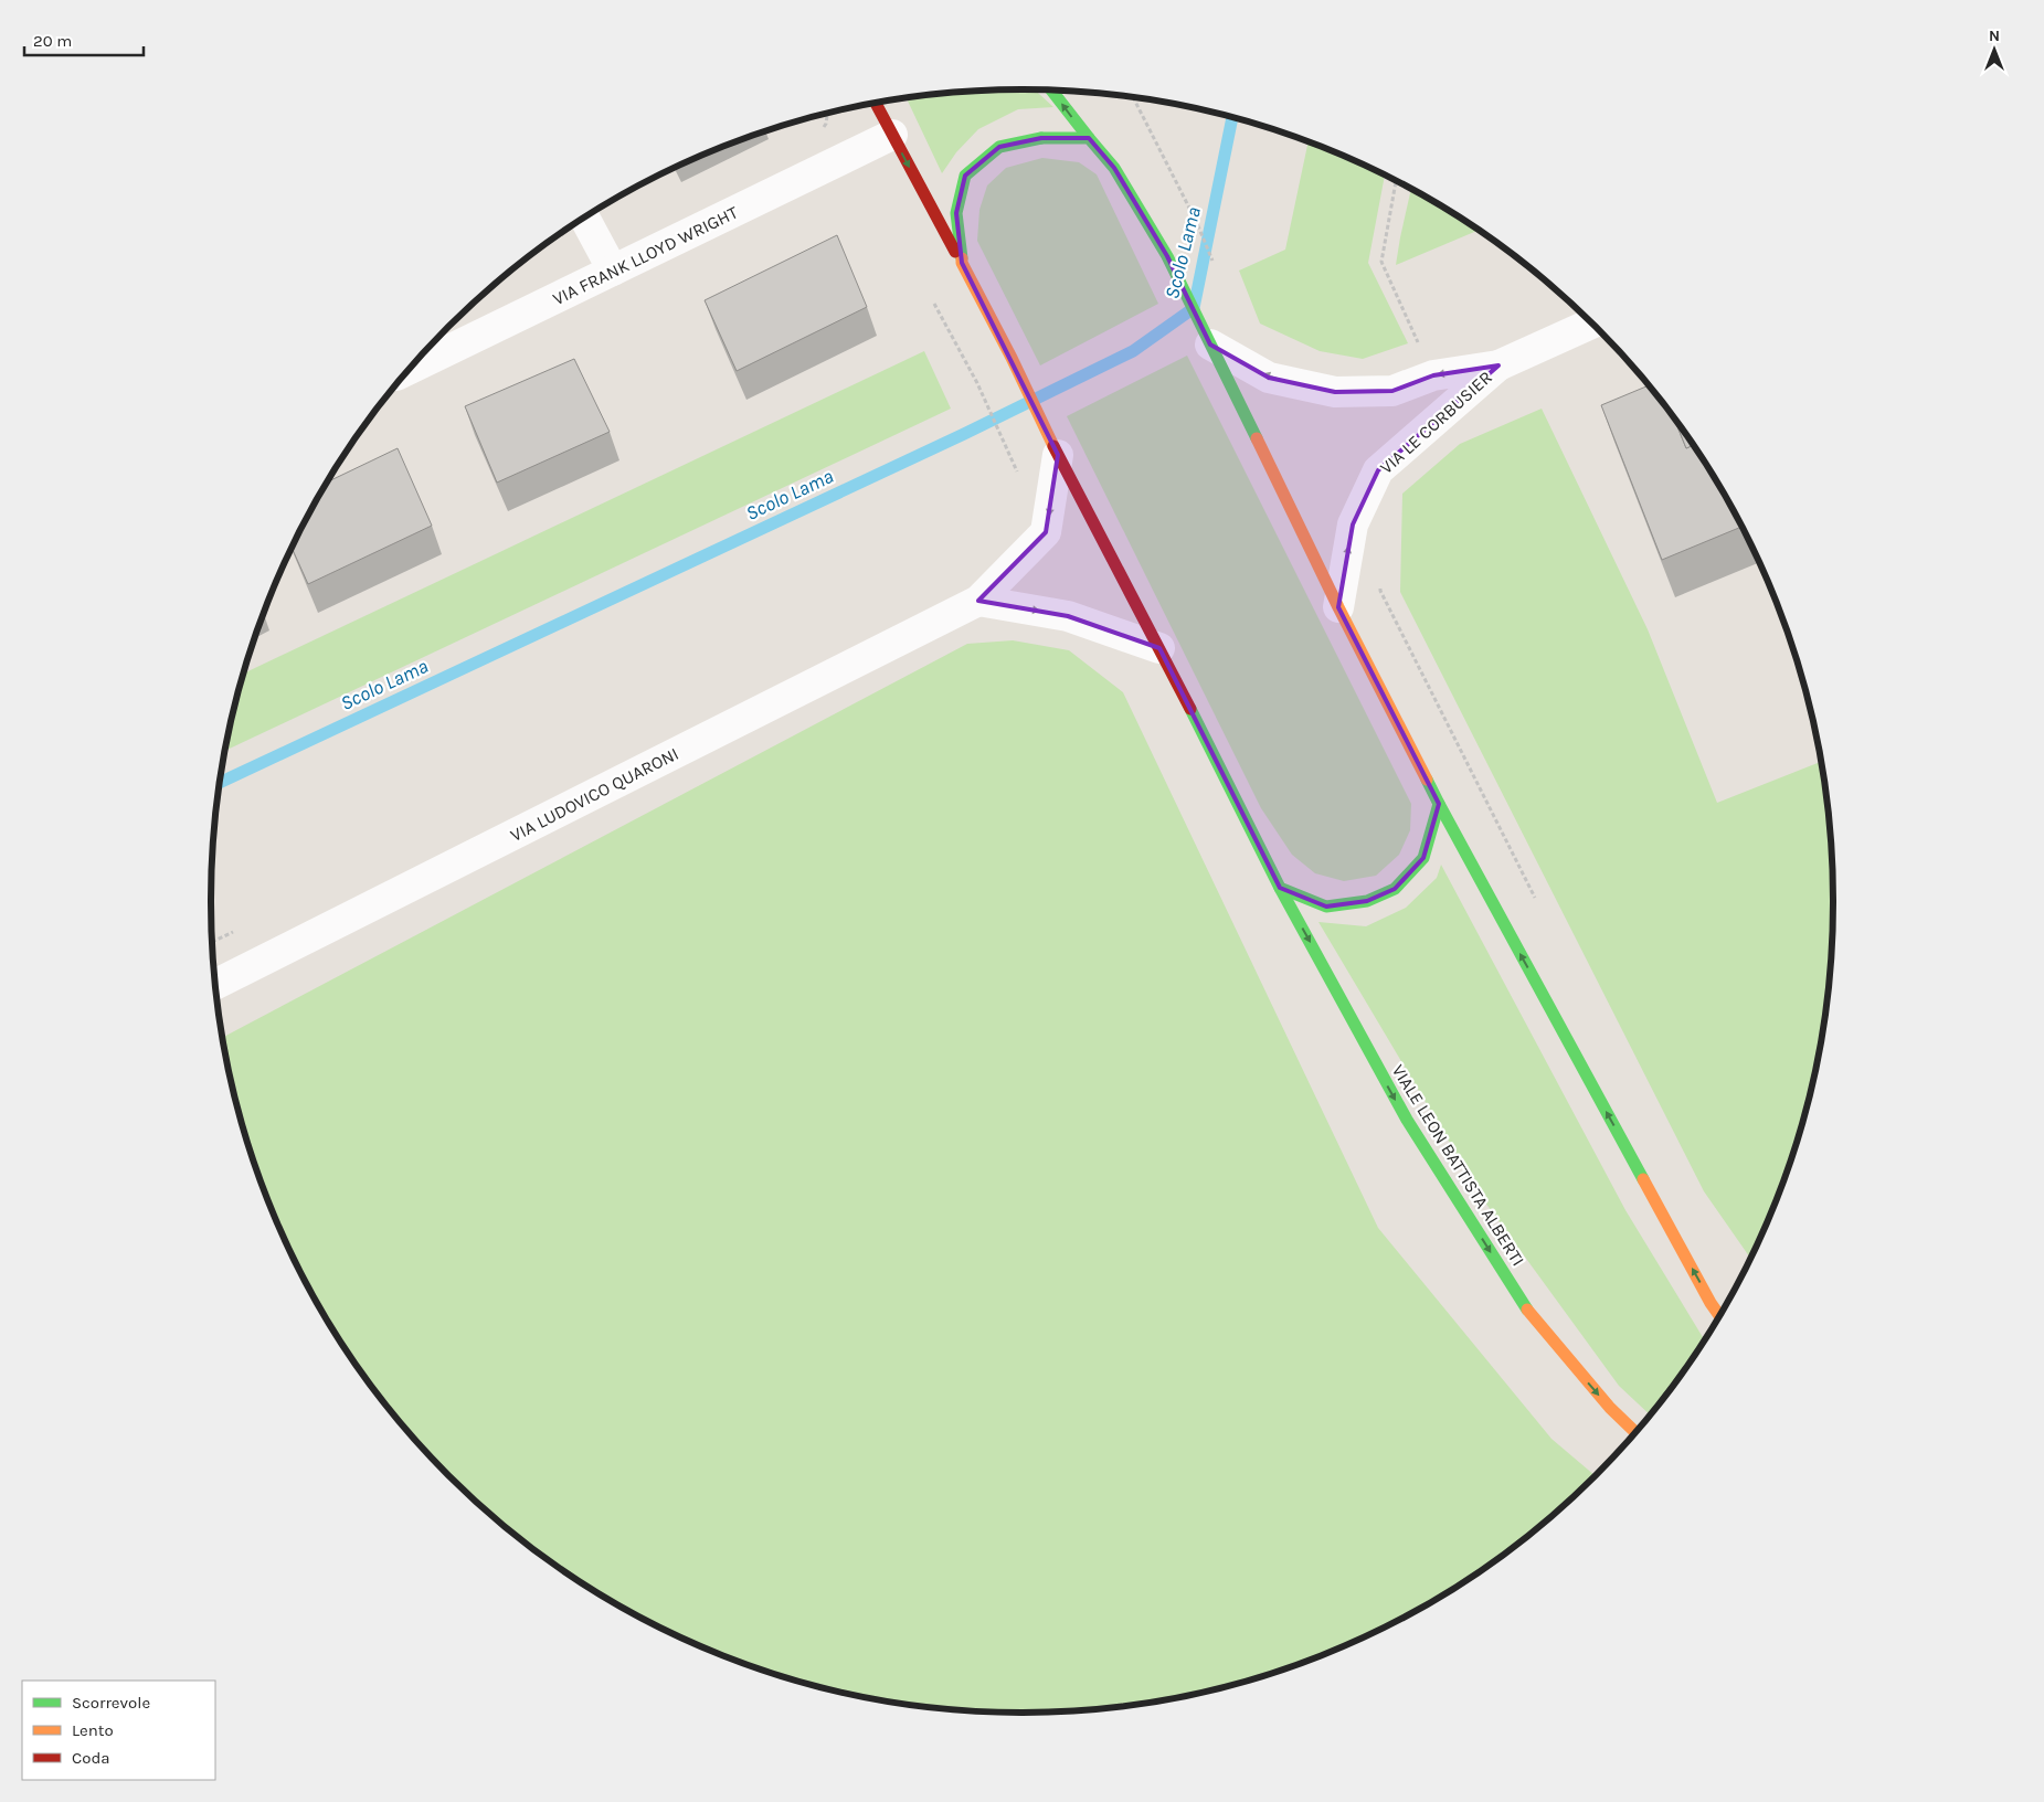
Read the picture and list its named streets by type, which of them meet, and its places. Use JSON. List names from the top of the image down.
{
  "streets": {
    "main road": ["VIALE LEON BATTISTA ALBERTI"],
    "street": ["VIA FRANK LLOYD WRIGHT", "VIA LE CORBUSIER", "VIA LUDOVICO QUARONI"]
  },
  "crossings": [
    ["VIA LUDOVICO QUARONI", "VIALE LEON BATTISTA ALBERTI"]
  ],
  "one_way": ["VIALE LEON BATTISTA ALBERTI"],
  "water": ["Scolo Lama"],
  "legend": ["Scorrevole", "Lento", "Coda"],
  "scale_bar": "20 m",
  "north": "top"
}
